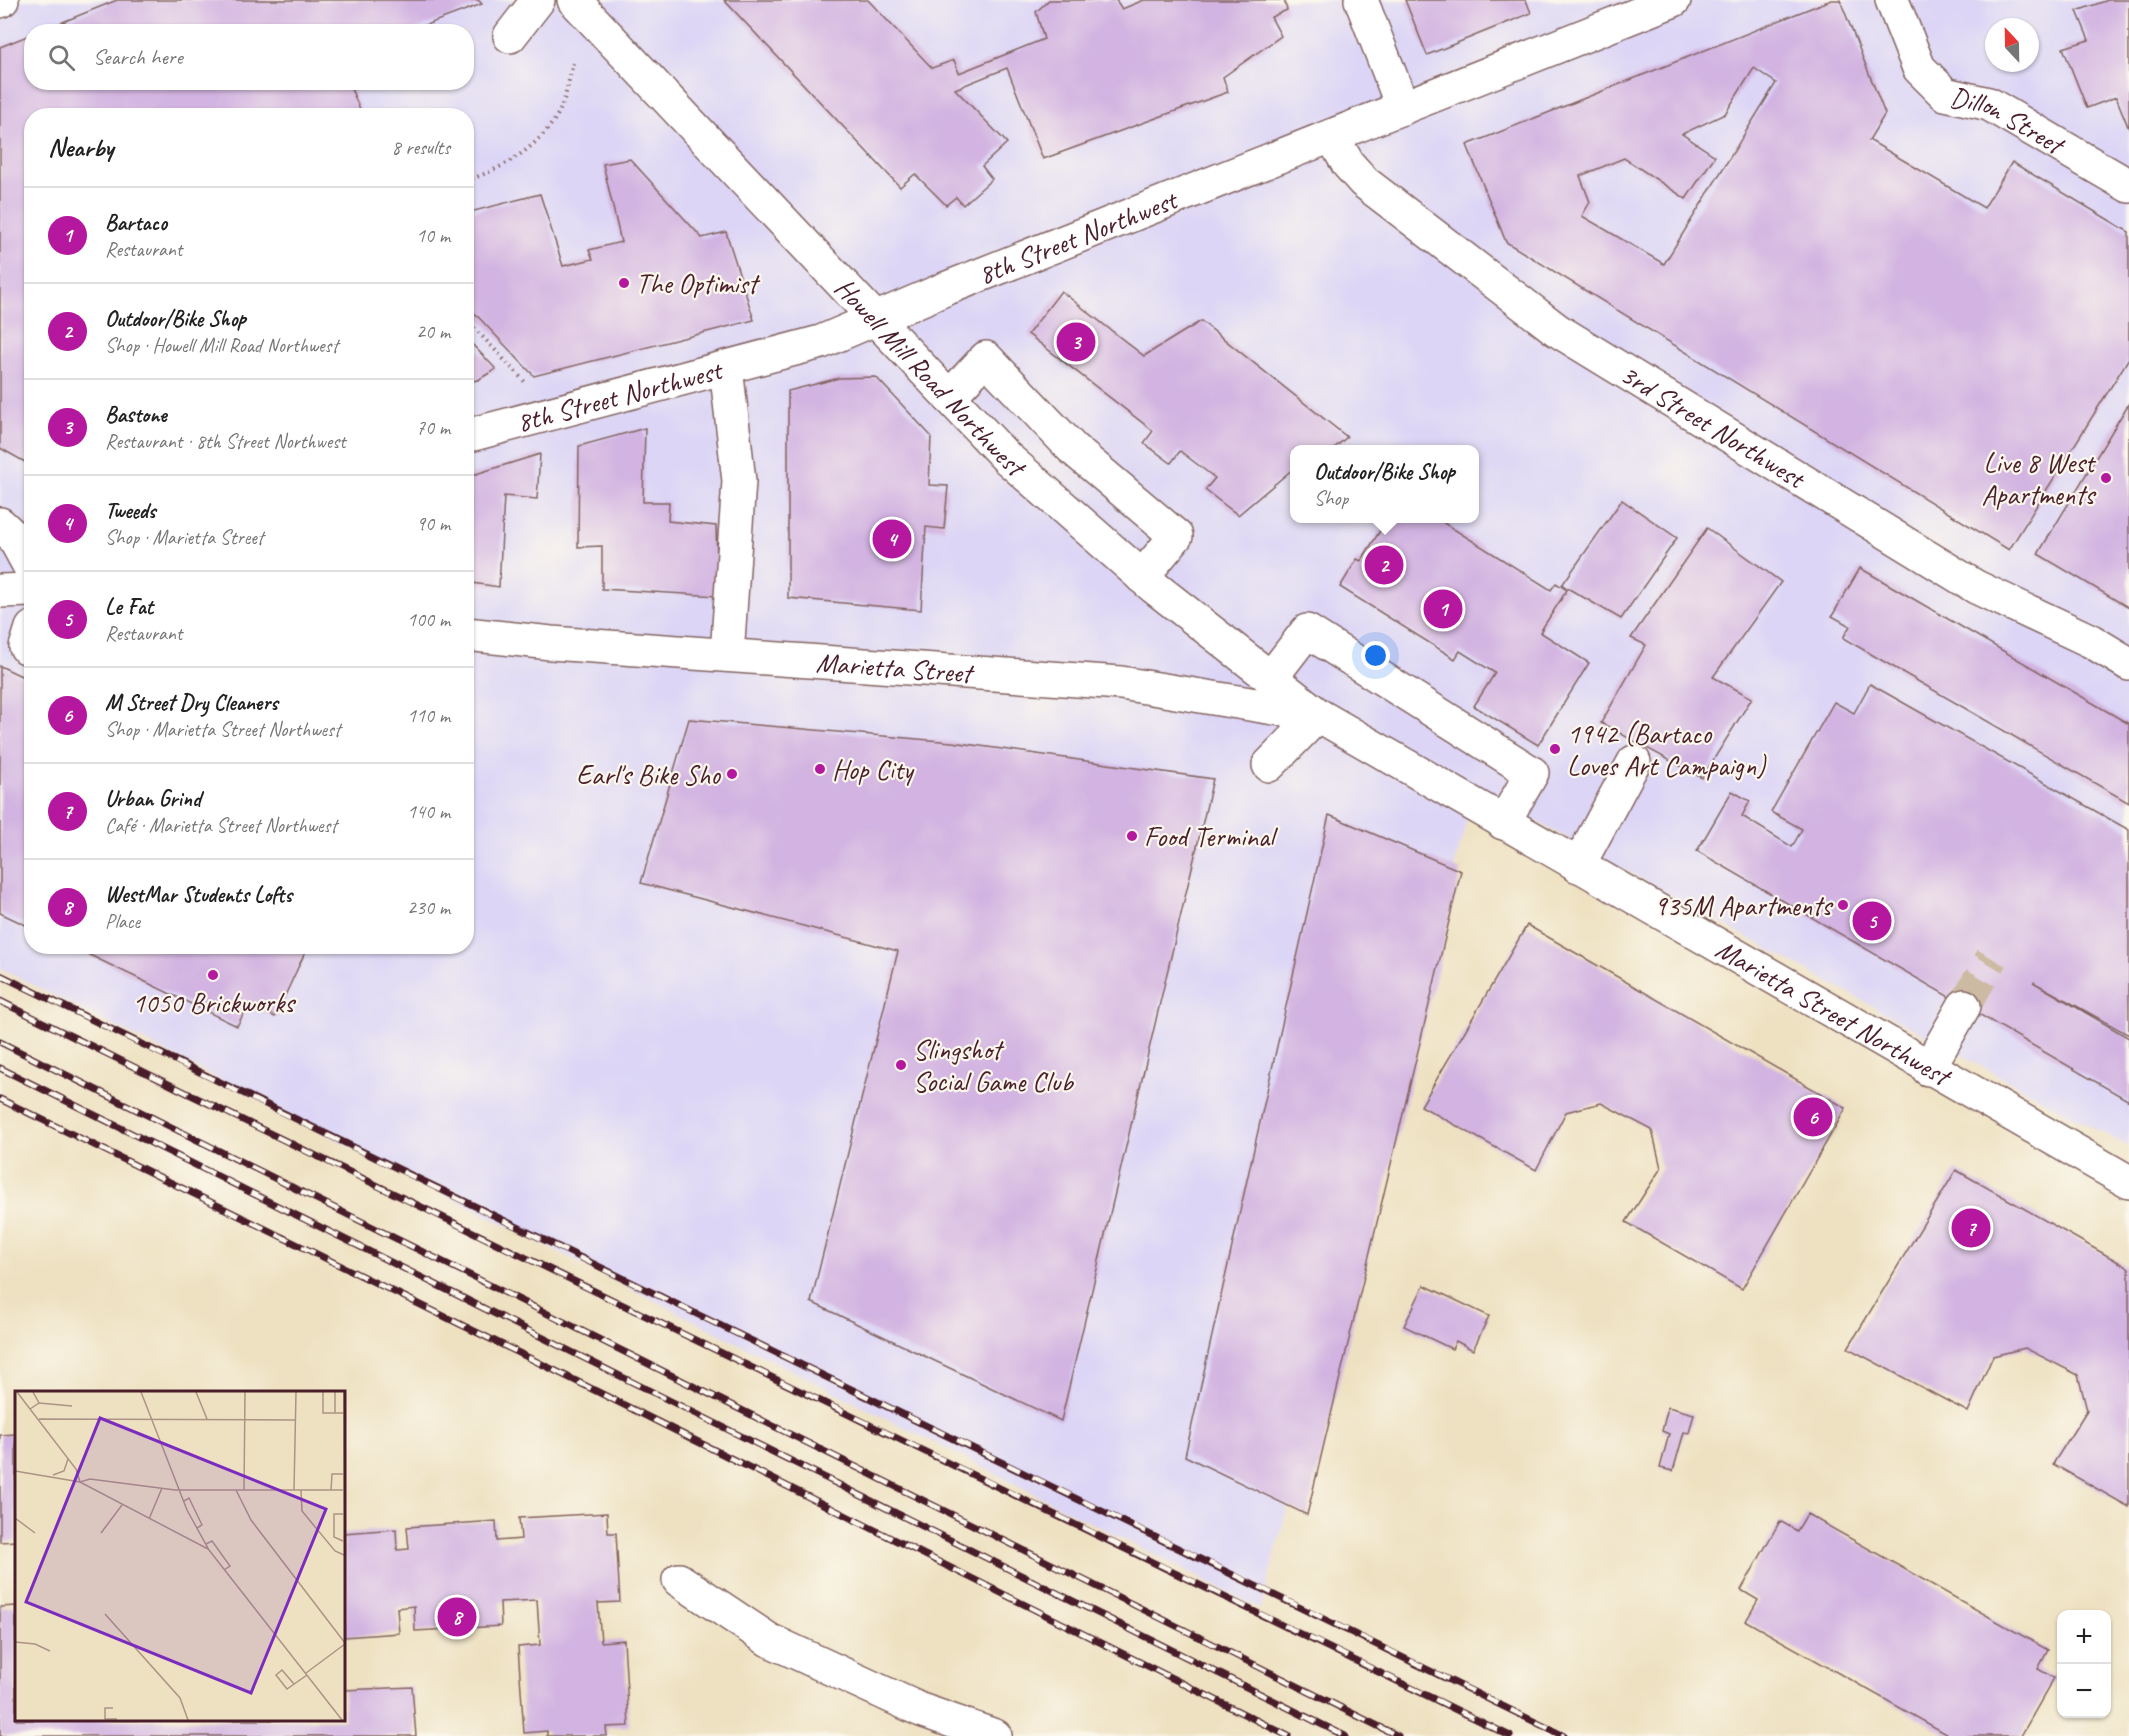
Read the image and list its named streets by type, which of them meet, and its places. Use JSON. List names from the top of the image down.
{
  "streets": {
    "street": [
      "Dillon Street",
      "8th Street Northwest",
      "Howell Mill Road Northwest",
      "3rd Street Northwest",
      "Marietta Street",
      "Marietta Street Northwest"
    ]
  },
  "crossings": [
    ["8th Street Northwest", "Howell Mill Road Northwest"],
    ["8th Street Northwest", "3rd Street Northwest"],
    ["Howell Mill Road Northwest", "Marietta Street"],
    ["Howell Mill Road Northwest", "Marietta Street Northwest"],
    ["Marietta Street", "Marietta Street Northwest"]
  ],
  "places": [
    "The Optimist",
    "Live 8 West Apartments",
    "1942 (Bartaco Loves Art Campaign)",
    "Hop City",
    "Earl's Bike Sho",
    "Food Terminal",
    "935M Apartments",
    "1050 Brickworks",
    "Slingshot Social Game Club"
  ],
  "north": "top",
  "page": {
    "search": "Search here",
    "heading": ["Nearby", "8 results"],
    "list": [
      {
        "mark": "1",
        "name": "Bartaco",
        "note": "Restaurant",
        "value": "10 m"
      },
      {
        "mark": "2",
        "name": "Outdoor/Bike Shop",
        "note": "Shop · Howell Mill Road Northwest",
        "value": "20 m"
      },
      {
        "mark": "3",
        "name": "Bastone",
        "note": "Restaurant · 8th Street Northwest",
        "value": "70 m"
      },
      {
        "mark": "4",
        "name": "Tweeds",
        "note": "Shop · Marietta Street",
        "value": "90 m"
      },
      {
        "mark": "5",
        "name": "Le Fat",
        "note": "Restaurant",
        "value": "100 m"
      },
      {
        "mark": "6",
        "name": "M Street Dry Cleaners",
        "note": "Shop · Marietta Street Northwest",
        "value": "110 m"
      },
      {
        "mark": "7",
        "name": "Urban Grind",
        "note": "Café · Marietta Street Northwest",
        "value": "140 m"
      },
      {
        "mark": "8",
        "name": "WestMar Students Lofts",
        "note": "Place",
        "value": "230 m"
      }
    ],
    "pins": [
      "3",
      "4",
      "2",
      "1",
      "5",
      "6",
      "7",
      "8"
    ],
    "popup": ["Outdoor/Bike Shop", "Shop"],
    "map_buttons": ["+", "−"]
  }
}
